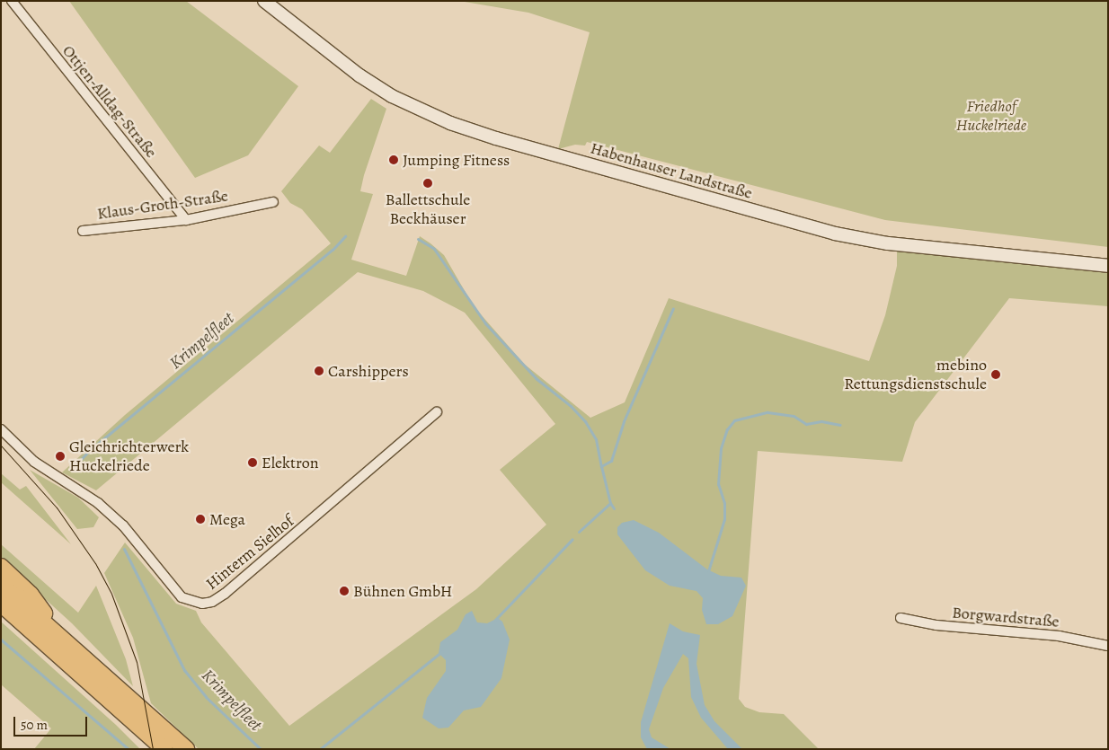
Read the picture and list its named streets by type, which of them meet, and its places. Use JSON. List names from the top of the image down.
{
  "streets": {
    "street": [
      "Ottjen-Alldag-Straße",
      "Habenhauser Landstraße",
      "Klaus-Groth-Straße",
      "Hinterm Sielhof",
      "Borgwardstraße"
    ]
  },
  "crossings": [
    ["Ottjen-Alldag-Straße", "Klaus-Groth-Straße"]
  ],
  "water": ["Krimpelfleet"],
  "parks": ["Friedhof Huckelriede"],
  "places": [
    "Jumping Fitness",
    "Ballettschule Beckhäuser",
    "Carshippers",
    "mebino Rettungsdienstschule",
    "Gleichrichterwerk Huckelriede",
    "Elektron",
    "Mega",
    "Bühnen GmbH"
  ],
  "scale_bar": "50 m"
}
